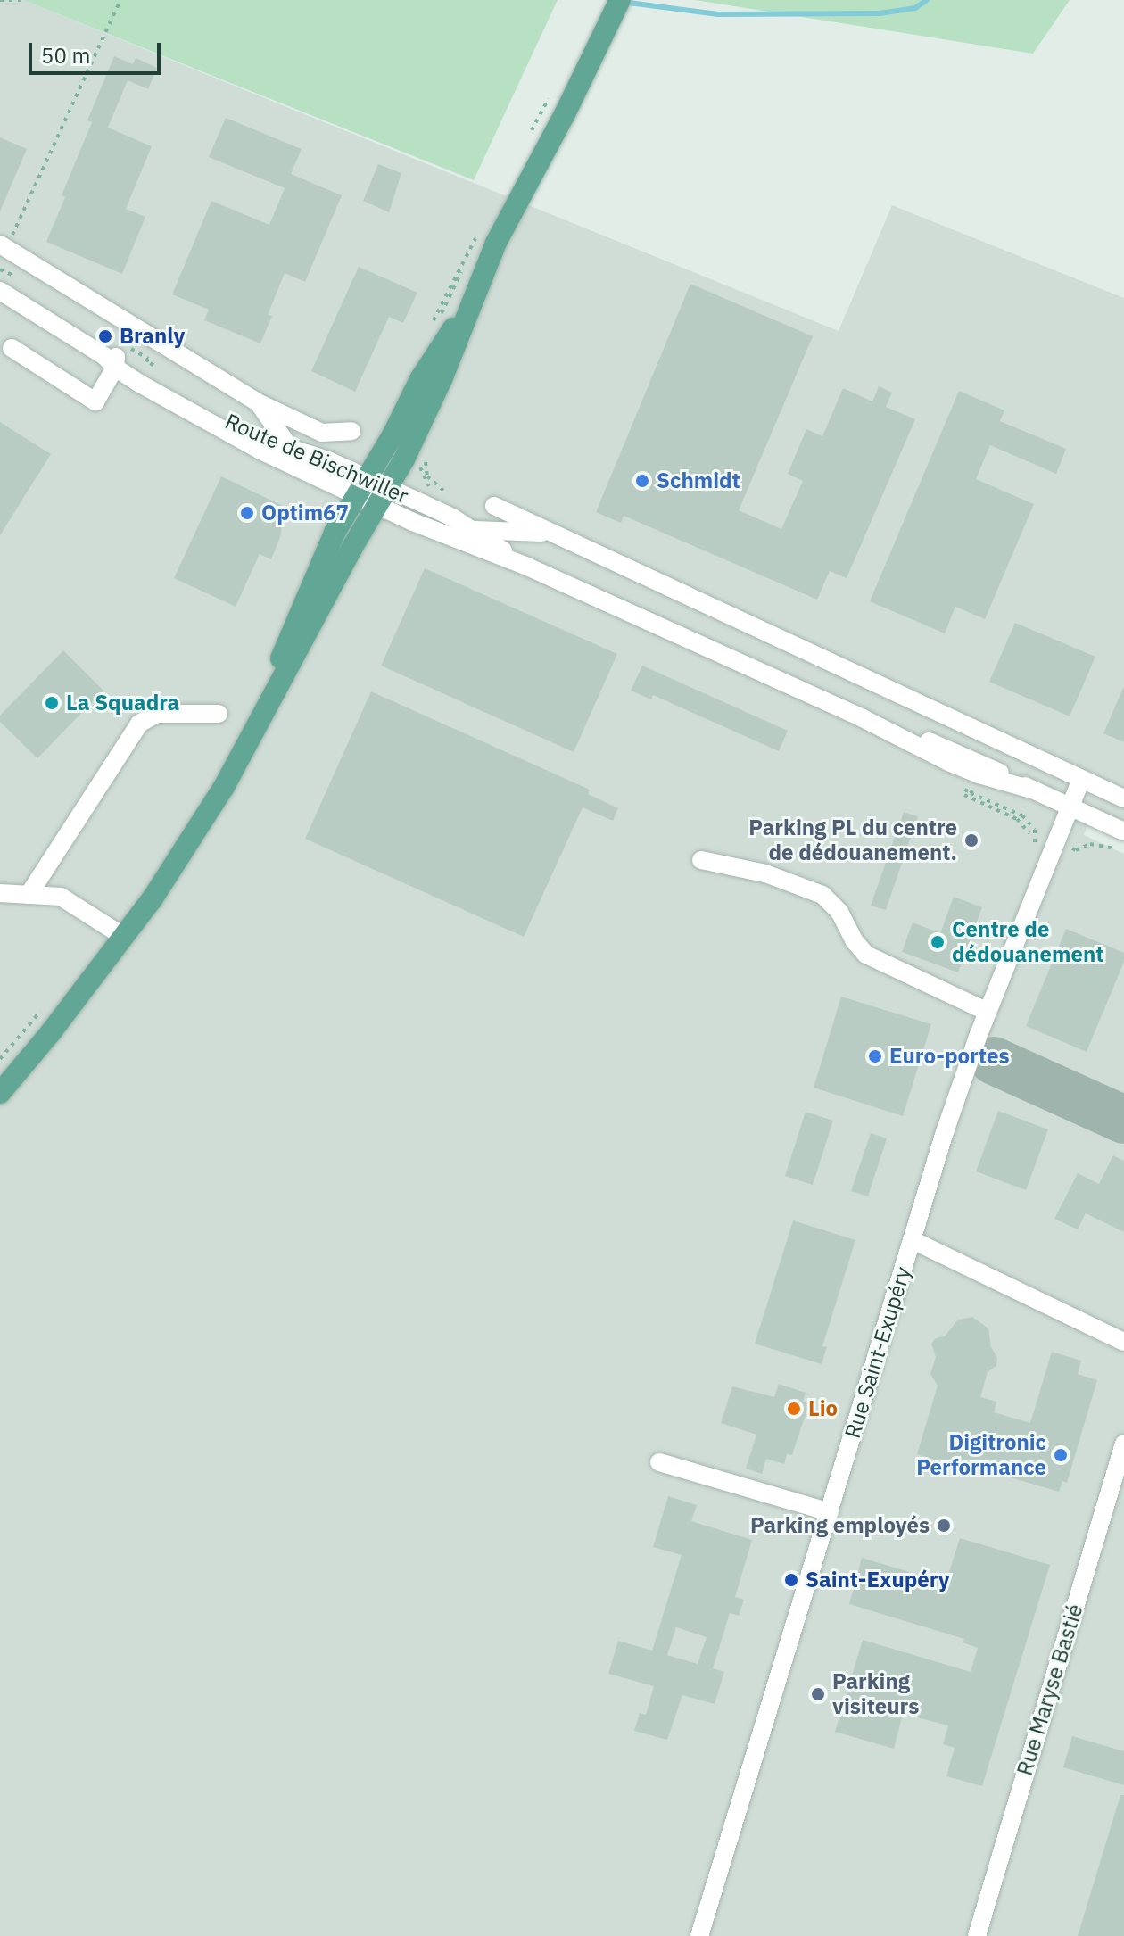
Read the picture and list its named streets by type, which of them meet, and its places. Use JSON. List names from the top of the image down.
{
  "streets": {
    "street": ["Route de Bischwiller", "Rue Saint-Exupéry", "Rue Maryse Bastié"]
  },
  "crossings": [
    ["Route de Bischwiller", "Rue Saint-Exupéry"]
  ],
  "places": [
    "Branly",
    "Schmidt",
    "Optim67",
    "La Squadra",
    "Parking PL du centre de dédouanement.",
    "Centre de dédouanement",
    "Euro-portes",
    "Lio",
    "Digitronic Performance",
    "Parking employés",
    "Saint-Exupéry",
    "Parking visiteurs"
  ],
  "scale_bar": "50 m"
}
